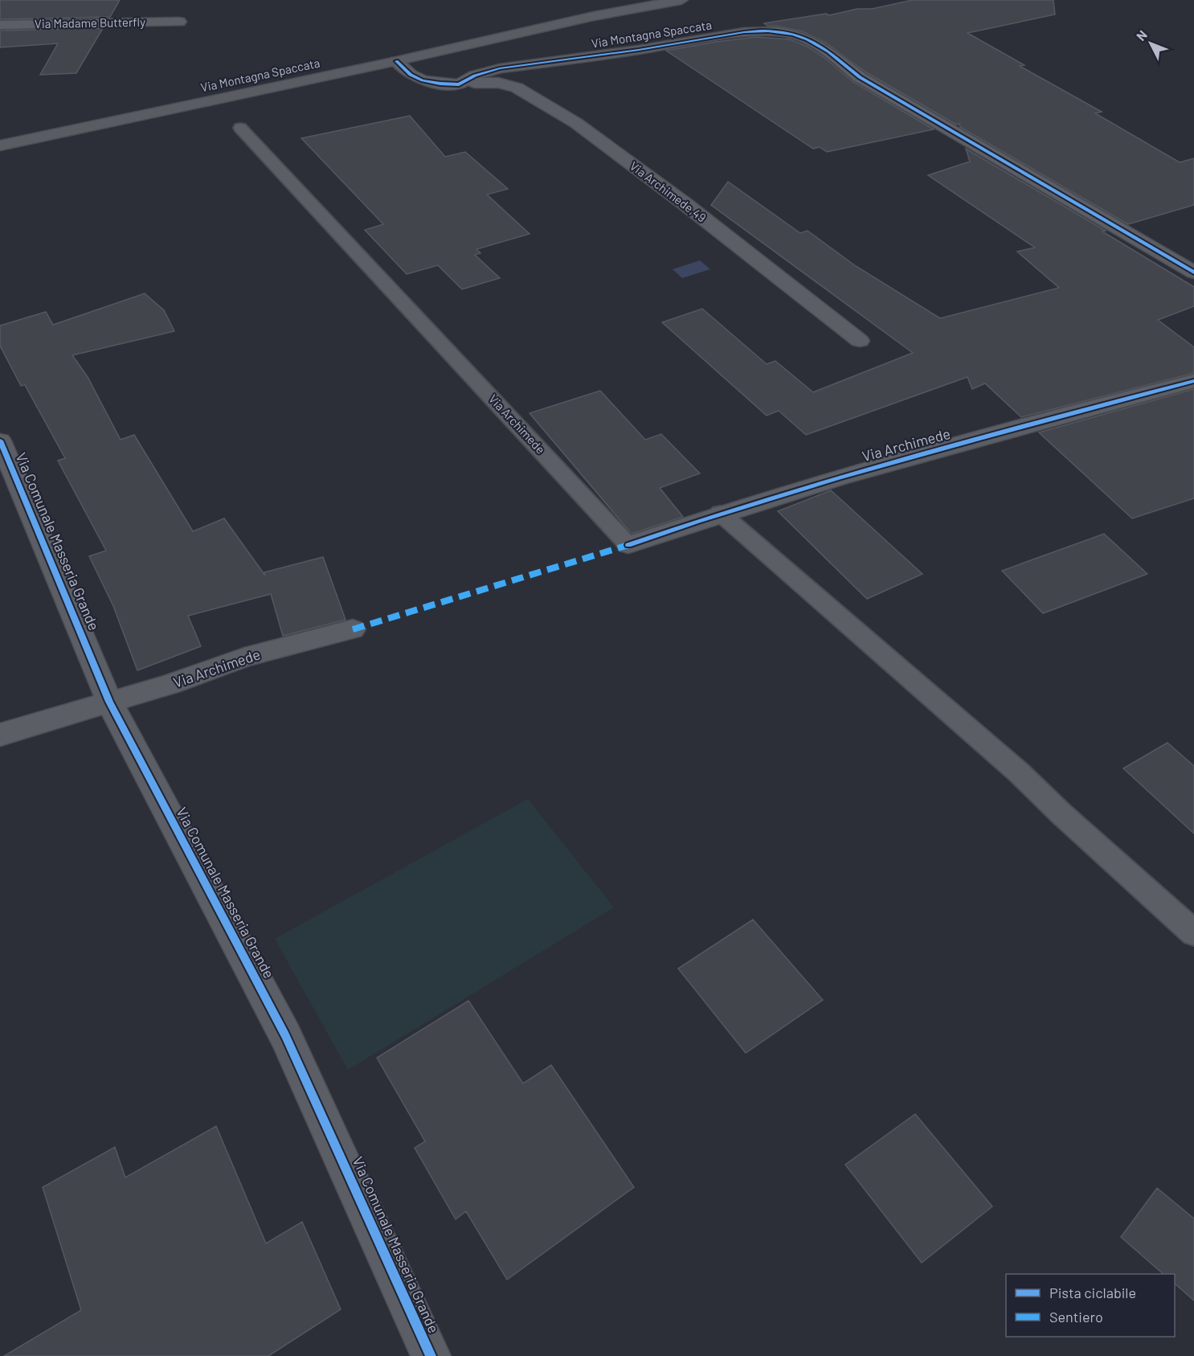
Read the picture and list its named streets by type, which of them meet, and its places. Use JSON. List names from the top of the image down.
{
  "streets": {
    "main road": ["Via Montagna Spaccata"],
    "street": [
      "Via Madame Butterfly",
      "Via Archimede,49",
      "Via Archimede",
      "Via Comunale Masseria Grande"
    ]
  },
  "crossings": [
    ["Via Montagna Spaccata", "Via Archimede,49"],
    ["Via Archimede", "Via Comunale Masseria Grande"]
  ],
  "legend": ["Pista ciclabile", "Sentiero"],
  "north": "top left"
}
